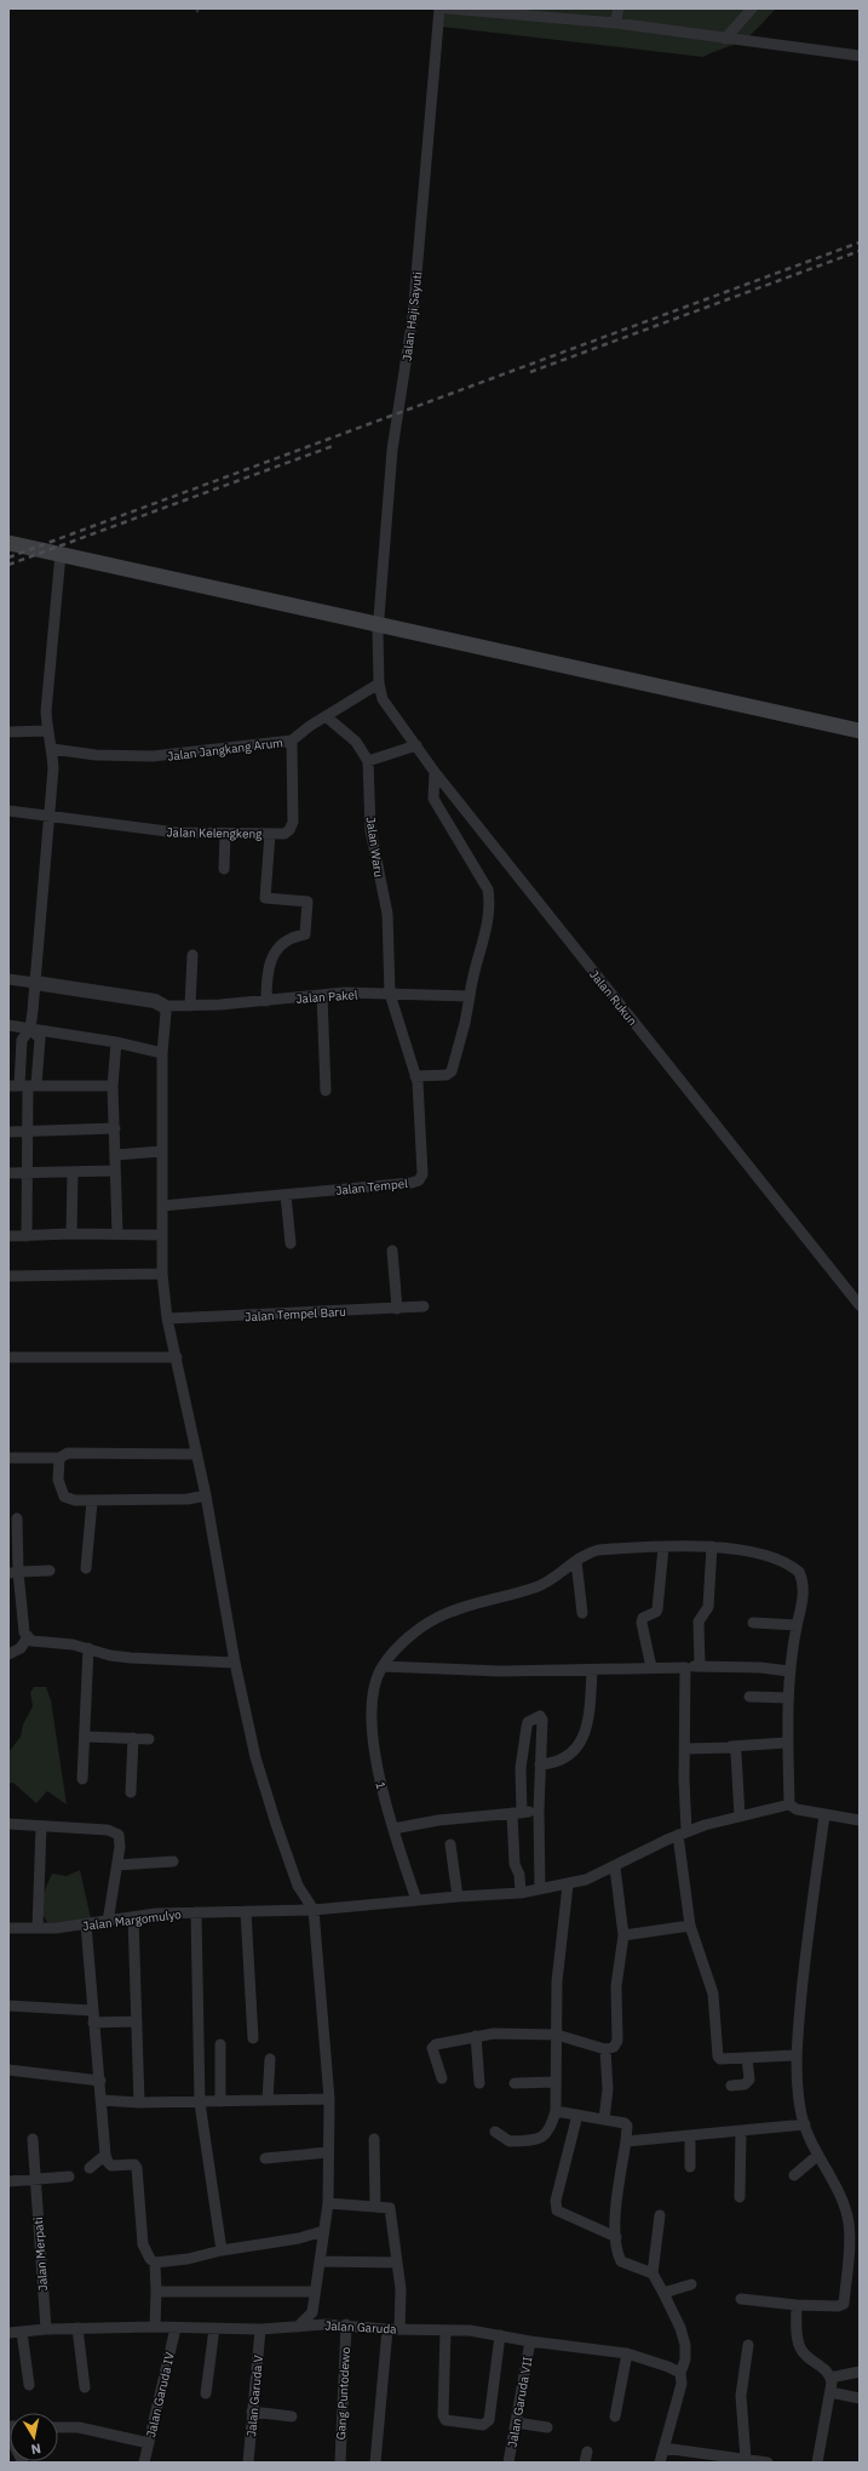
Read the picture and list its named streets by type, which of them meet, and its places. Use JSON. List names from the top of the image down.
{
  "streets": {
    "street": [
      "Jalan Haji Sayuti",
      "Jalan Jangkang Arum",
      "Jalan Kelengkeng",
      "Jalan Waru",
      "Jalan Pakel",
      "Jalan Rukun",
      "Jalan Tempel",
      "Jalan Tempel Baru",
      "1",
      "Jalan Margomulyo",
      "Jalan Merpati",
      "Jalan Garuda",
      "Gang Puntodewo",
      "Jalan Garuda IV",
      "Jalan Garuda V",
      "Jalan Garuda VII"
    ]
  },
  "crossings": [
    ["Jalan Jangkang Arum", "Jalan Kelengkeng"],
    ["Jalan Jangkang Arum", "Jalan Rukun"],
    ["Jalan Waru", "Jalan Pakel"],
    ["Jalan Waru", "Jalan Tempel"],
    ["Jalan Pakel", "Jalan Tempel"],
    ["1", "Jalan Margomulyo"],
    ["Jalan Merpati", "Jalan Garuda"],
    ["Jalan Garuda", "Gang Puntodewo"],
    ["Jalan Garuda", "Jalan Garuda IV"],
    ["Jalan Garuda", "Jalan Garuda V"],
    ["Jalan Garuda", "Jalan Garuda VII"]
  ],
  "north": "bottom"
}
